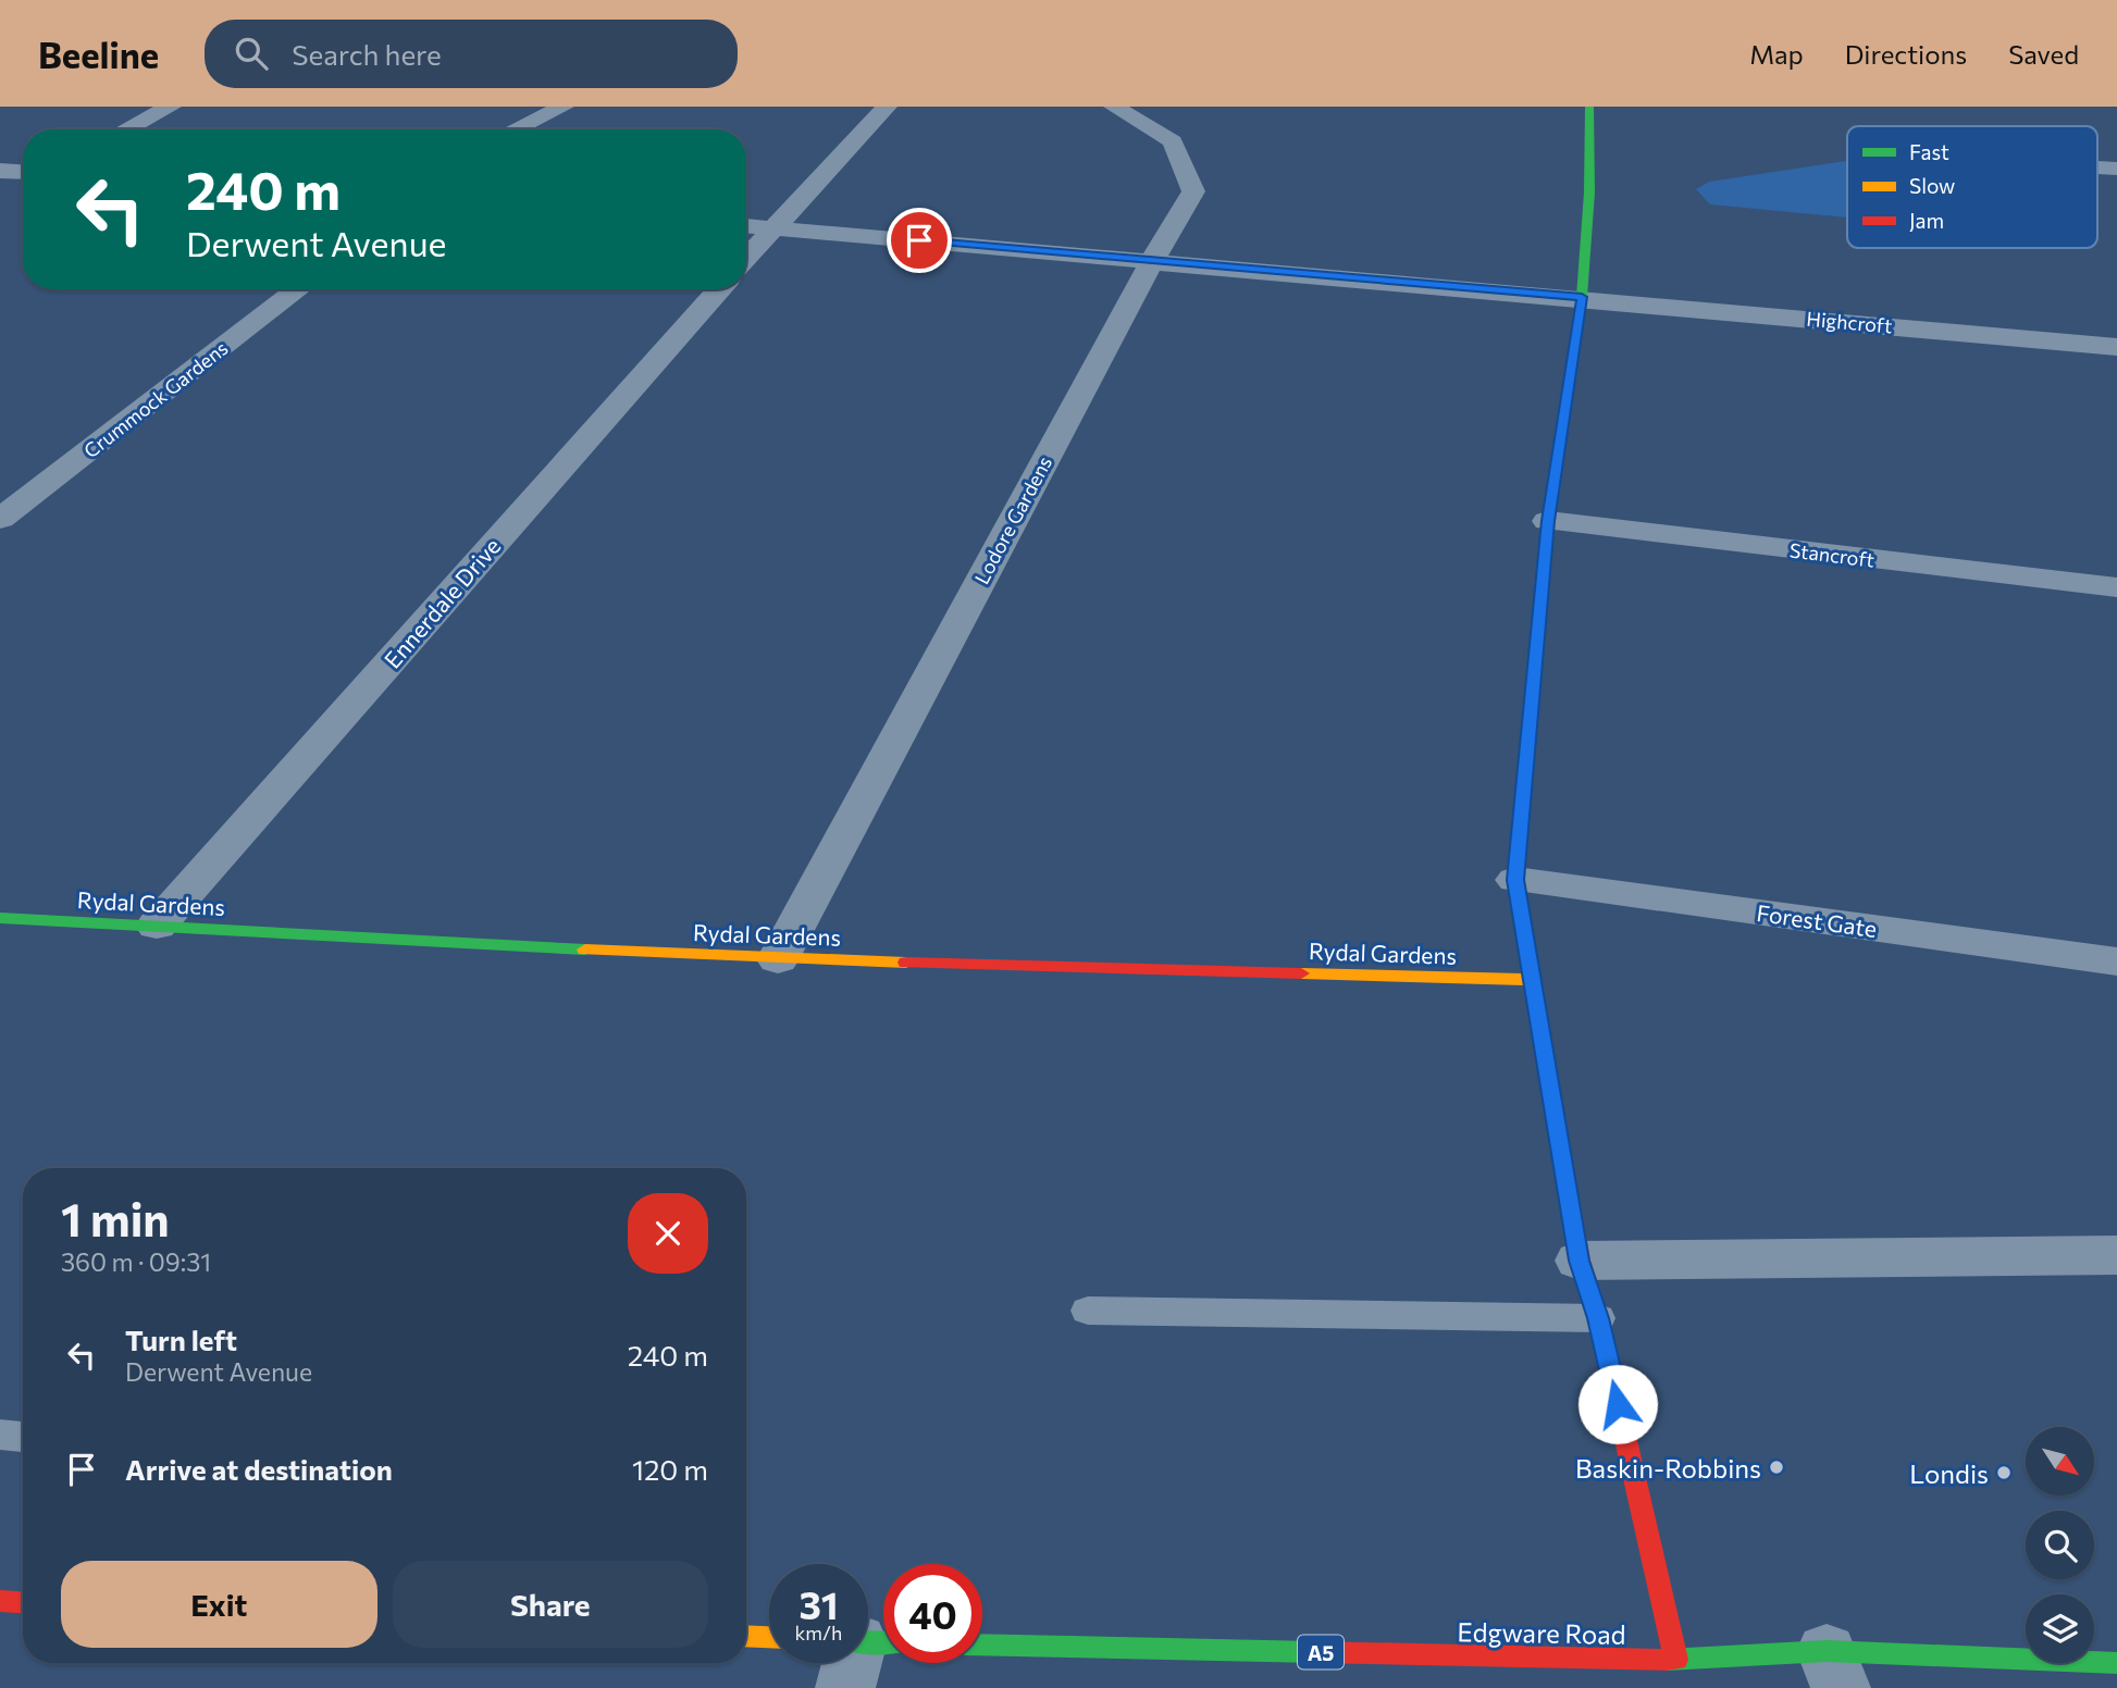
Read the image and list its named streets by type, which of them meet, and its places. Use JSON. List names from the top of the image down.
{
  "streets": {
    "street": [
      "Highcroft",
      "Crummock Gardens",
      "Lodore Gardens",
      "Stancroft",
      "Ennerdale Drive",
      "Rydal Gardens",
      "Forest Gate",
      "Edgware Road",
      "A5"
    ]
  },
  "crossings": [
    ["Highcroft", "Lodore Gardens"],
    ["Lodore Gardens", "Rydal Gardens"],
    ["Ennerdale Drive", "Rydal Gardens"]
  ],
  "places": ["Baskin-Robbins", "Londis"],
  "legend": ["Fast", "Slow", "Jam"],
  "north": "bottom right",
  "page": {
    "header": "Beeline",
    "search": "Search here",
    "nav": ["Map", "Directions", "Saved"],
    "turn": ["240 m", "Derwent Avenue"],
    "heading": ["1 min", "360 m · 09:31"],
    "list": [
      {
        "name": "Turn left",
        "note": "Derwent Avenue",
        "value": "240 m"
      },
      {
        "name": "Arrive at destination",
        "value": "120 m"
      }
    ],
    "buttons": ["Exit", "Share"],
    "speed": "31 km/h",
    "limit": "40"
  }
}
